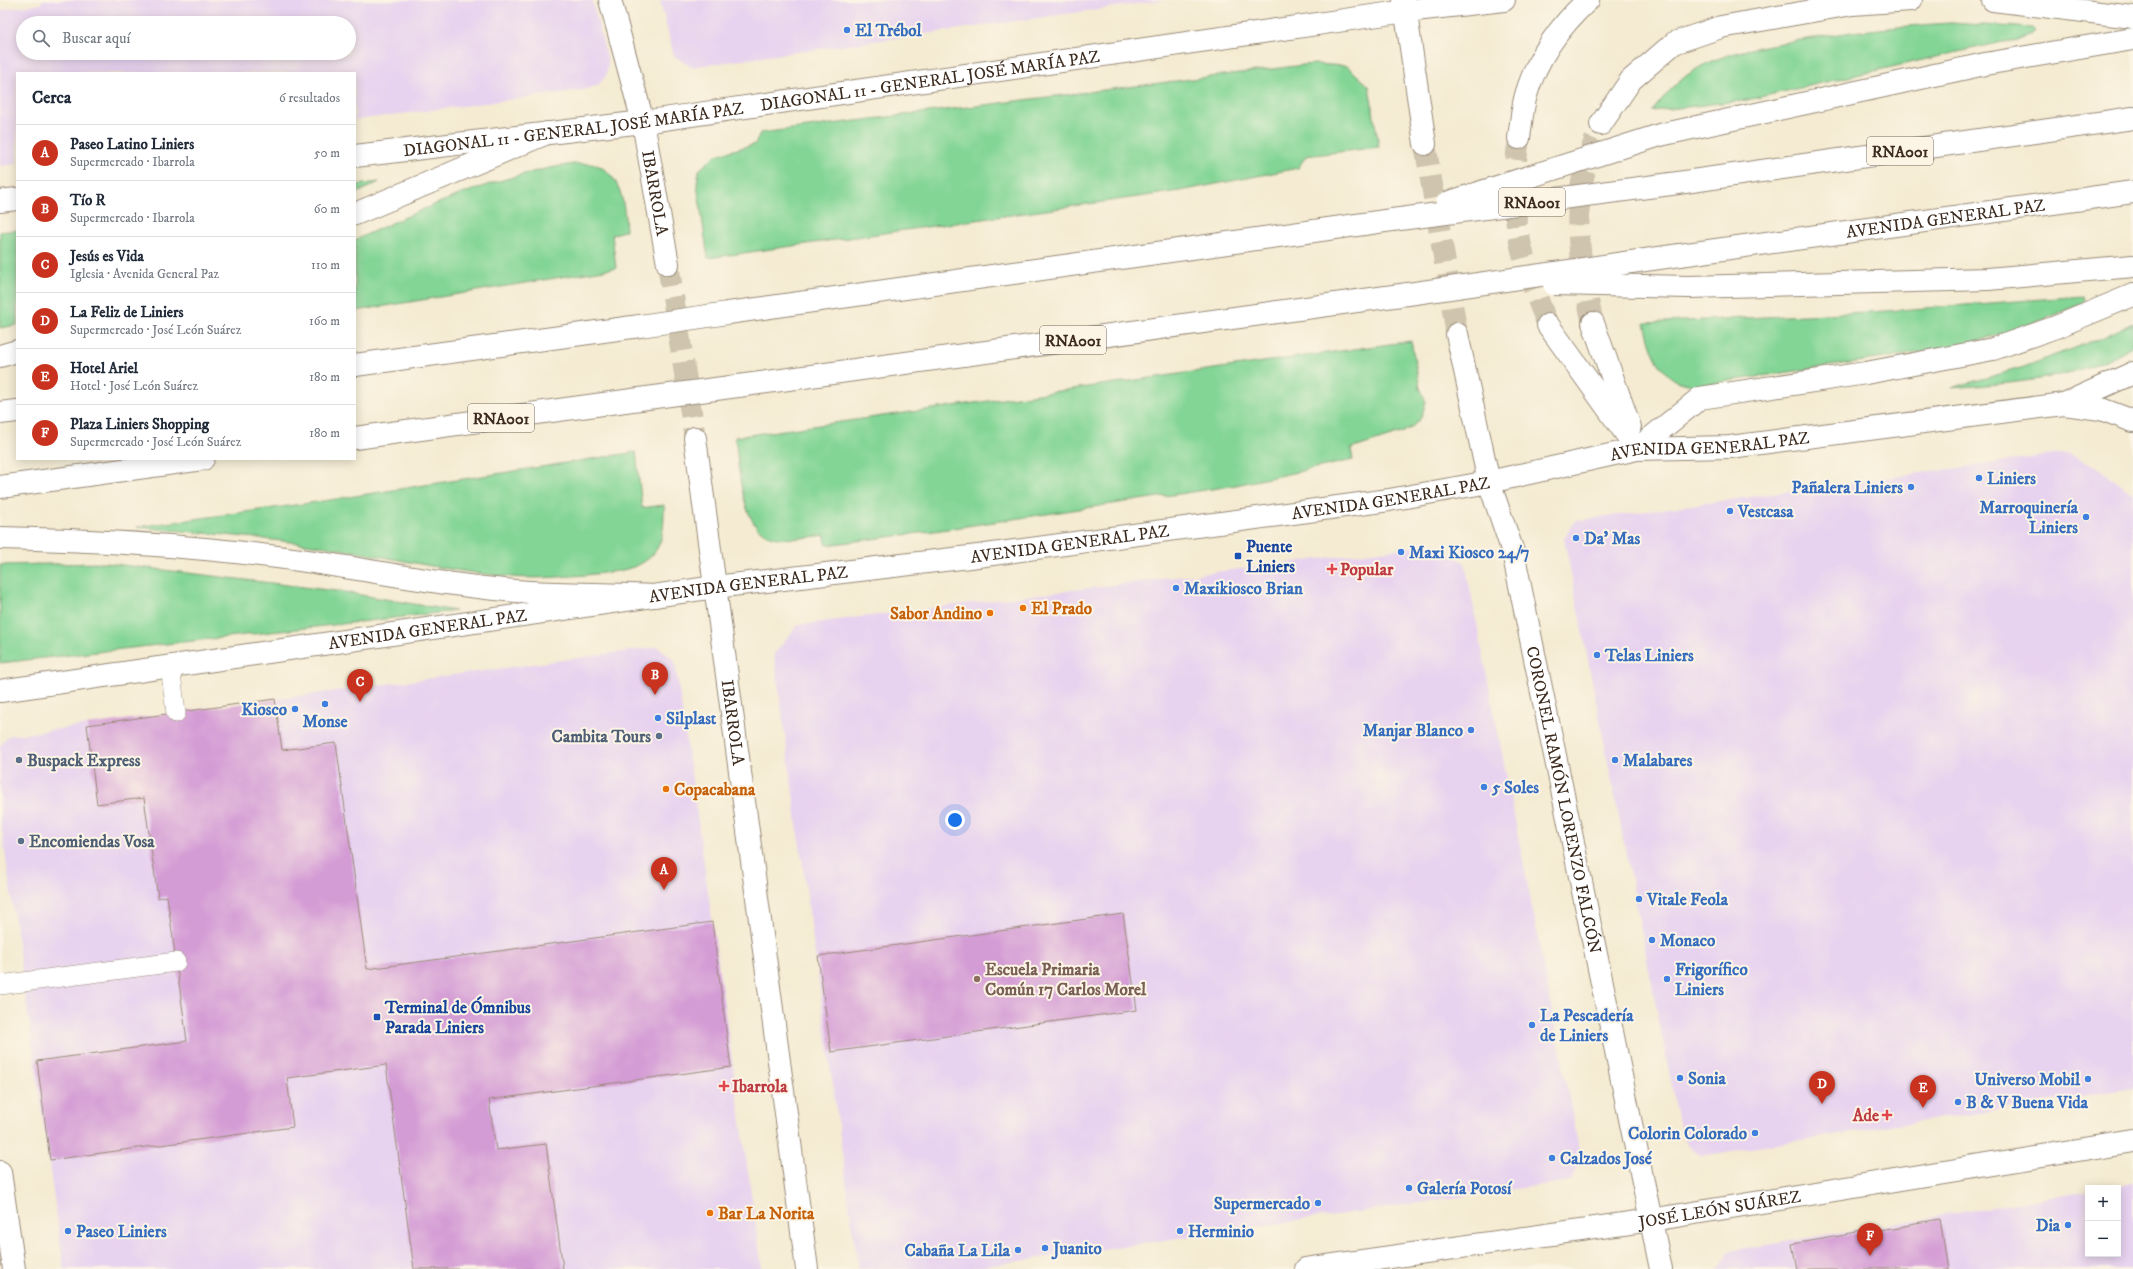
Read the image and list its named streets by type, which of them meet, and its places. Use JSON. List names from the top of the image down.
{
  "streets": {
    "main road": [
      "DIAGONAL 11 - GENERAL JOSÉ MARÍA PAZ",
      "RNA001",
      "IBARROLA",
      "AVENIDA GENERAL PAZ",
      "CORONEL RAMÓN LORENZO FALCÓN",
      "JOSÉ LEÓN SUÁREZ"
    ]
  },
  "crossings": [
    ["DIAGONAL 11 - GENERAL JOSÉ MARÍA PAZ", "IBARROLA"],
    ["IBARROLA", "AVENIDA GENERAL PAZ"],
    ["AVENIDA GENERAL PAZ", "CORONEL RAMÓN LORENZO FALCÓN"],
    ["CORONEL RAMÓN LORENZO FALCÓN", "JOSÉ LEÓN SUÁREZ"]
  ],
  "places": {
    "other": [
      "El Trébol",
      "Liniers",
      "Pañalera Liniers",
      "Vestcasa",
      "Marroquinería Liniers",
      "Da' Mas",
      "Maxi Kiosco 24/7",
      "Maxikiosco Brian",
      "El Prado",
      "Sabor Andino",
      "Telas Liniers",
      "Monse",
      "Kiosco",
      "Silplast",
      "Manjar Blanco",
      "Cambita Tours",
      "Buspack Express",
      "Malabares",
      "5 Soles",
      "Copacabana",
      "Encomiendas Vosa",
      "Vitale Feola",
      "Monaco",
      "Escuela Primaria Común 17 Carlos Morel",
      "Frigorífico Liniers",
      "La Pescadería de Liniers",
      "Sonia",
      "Universo Mobil",
      "B & V Buena Vida",
      "Colorin Colorado",
      "Calzados José",
      "Galería Potosí",
      "Supermercado",
      "Bar La Norita",
      "Dia",
      "Paseo Liniers",
      "Herminio",
      "Juanito",
      "Cabaña La Lila"
    ],
    "transit": ["Puente Liniers", "Terminal de Ómnibus Parada Liniers"],
    "health": ["Popular", "Ibarrola", "Ade"]
  },
  "page": {
    "search": "Buscar aquí",
    "heading": ["Cerca", "6 resultados"],
    "list": [
      {
        "mark": "A",
        "name": "Paseo Latino Liniers",
        "note": "Supermercado · Ibarrola",
        "value": "50 m"
      },
      {
        "mark": "B",
        "name": "Tío R",
        "note": "Supermercado · Ibarrola",
        "value": "60 m"
      },
      {
        "mark": "C",
        "name": "Jesús es Vida",
        "note": "Iglesia · Avenida General Paz",
        "value": "110 m"
      },
      {
        "mark": "D",
        "name": "La Feliz de Liniers",
        "note": "Supermercado · José León Suárez",
        "value": "160 m"
      },
      {
        "mark": "E",
        "name": "Hotel Ariel",
        "note": "Hotel · José León Suárez",
        "value": "180 m"
      },
      {
        "mark": "F",
        "name": "Plaza Liniers Shopping",
        "note": "Supermercado · José León Suárez",
        "value": "180 m"
      }
    ],
    "pins": [
      "B",
      "C",
      "A",
      "D",
      "E",
      "F"
    ],
    "map_buttons": ["+", "−"]
  }
}
